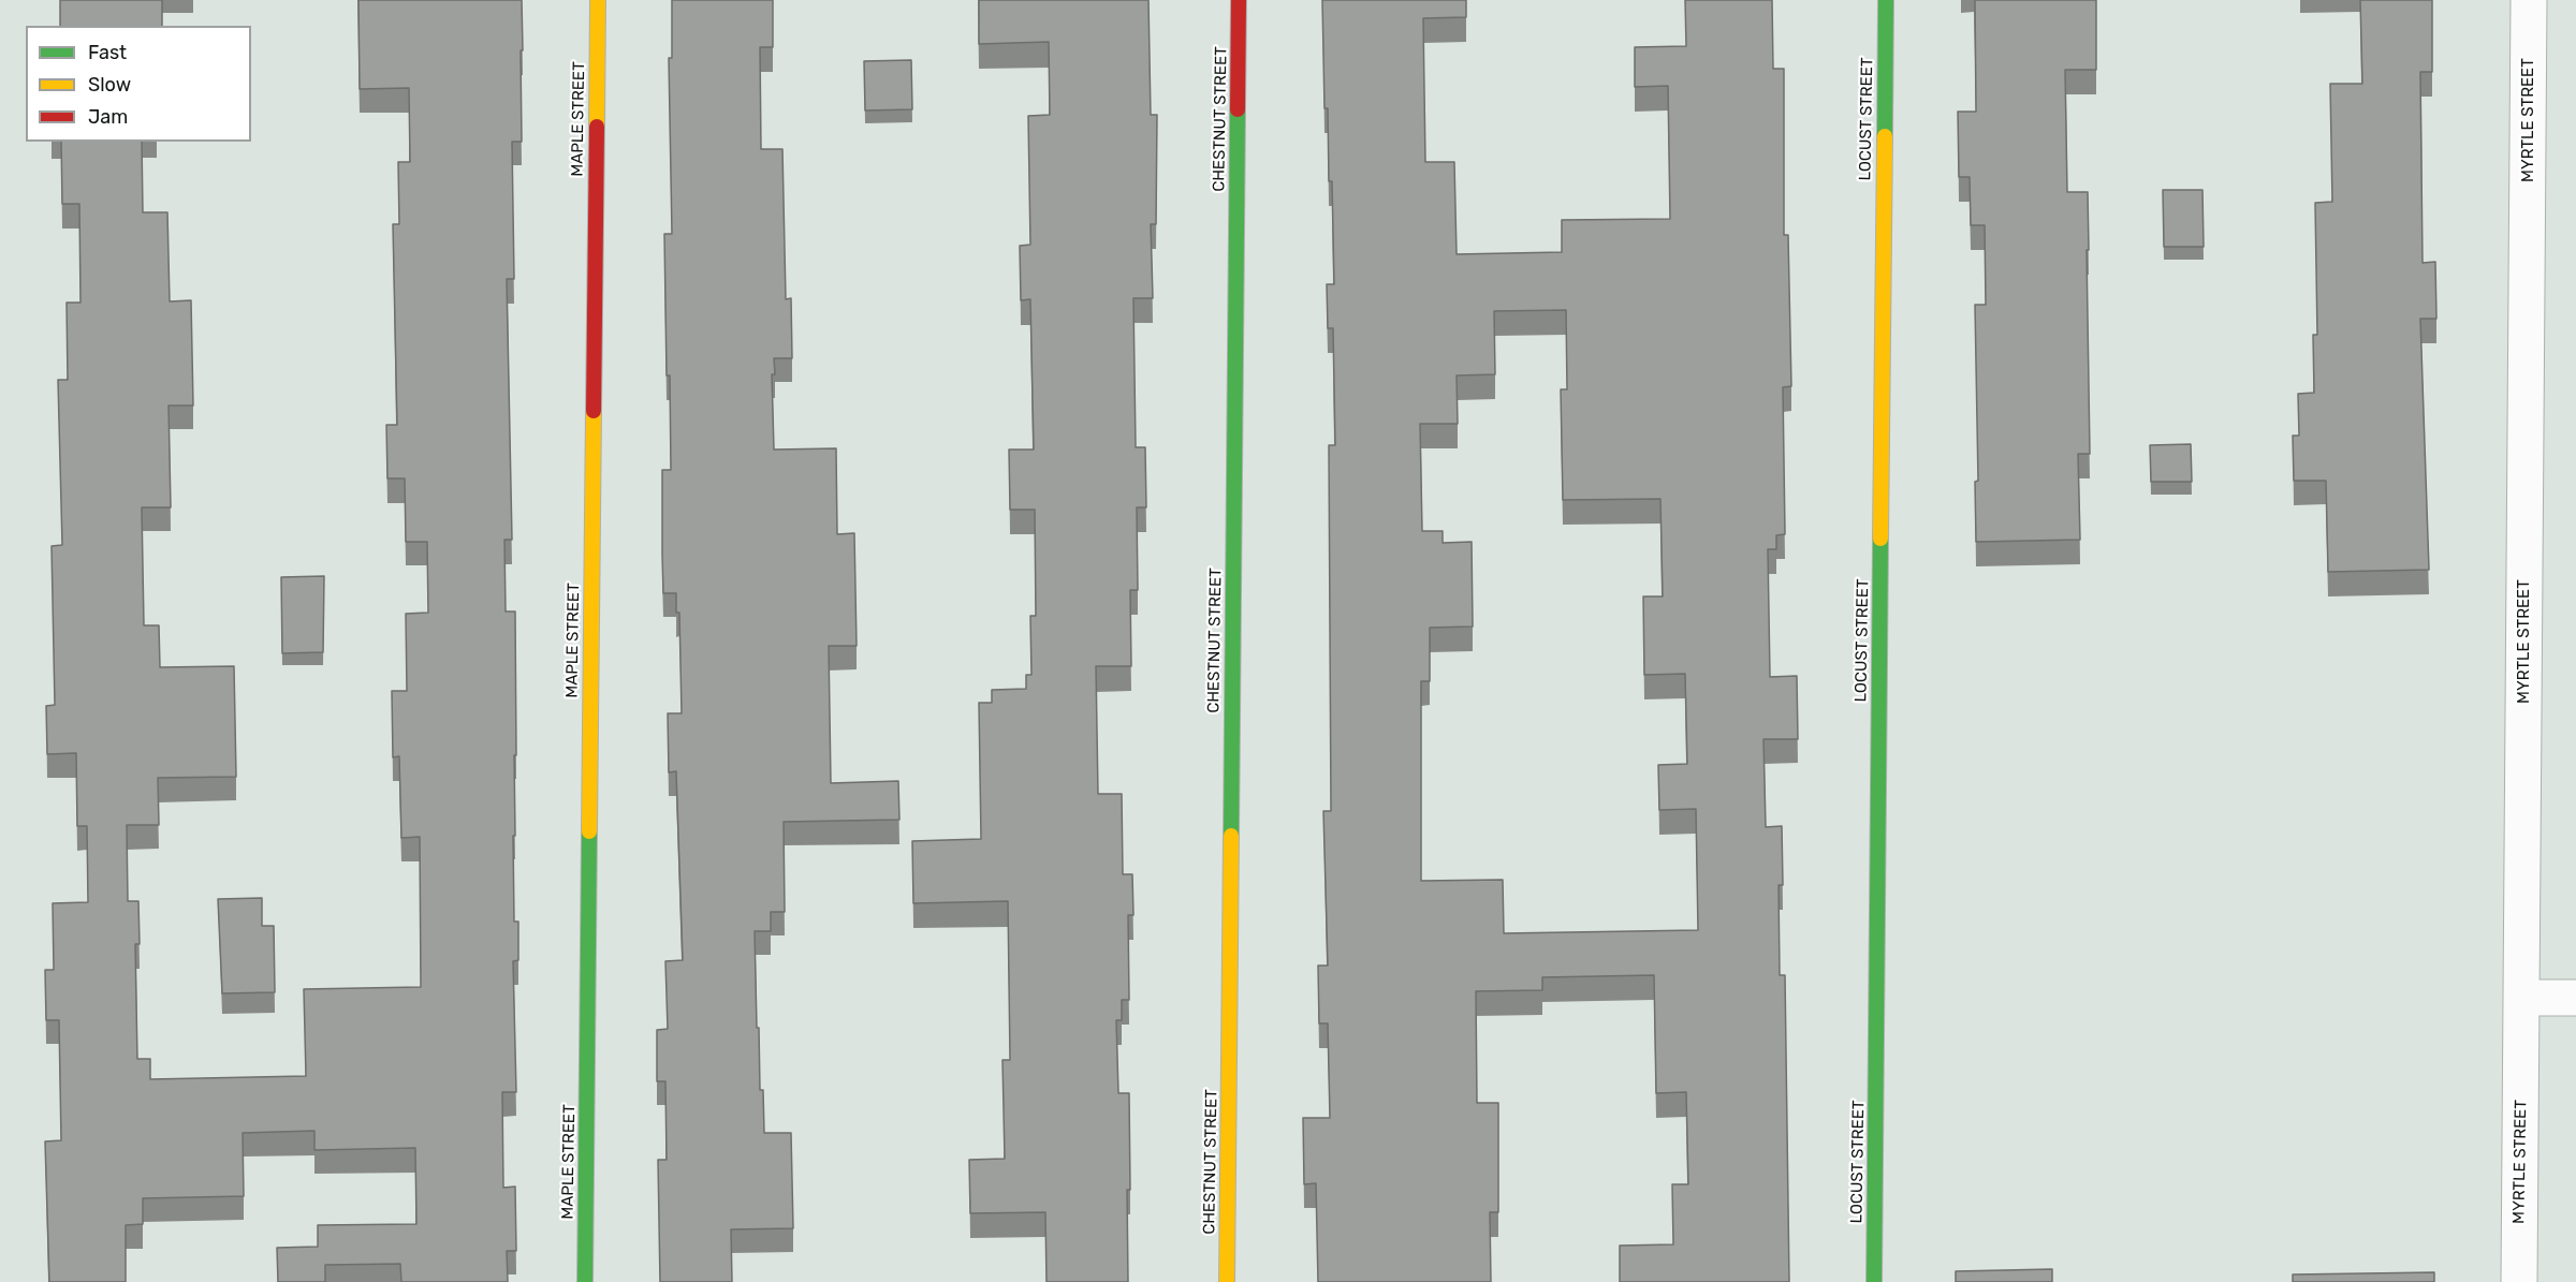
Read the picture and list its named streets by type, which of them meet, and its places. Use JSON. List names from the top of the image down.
{
  "streets": {
    "street": [
      "MAPLE STREET",
      "CHESTNUT STREET",
      "LOCUST STREET",
      "MYRTLE STREET"
    ]
  },
  "legend": ["Fast", "Slow", "Jam"]
}
